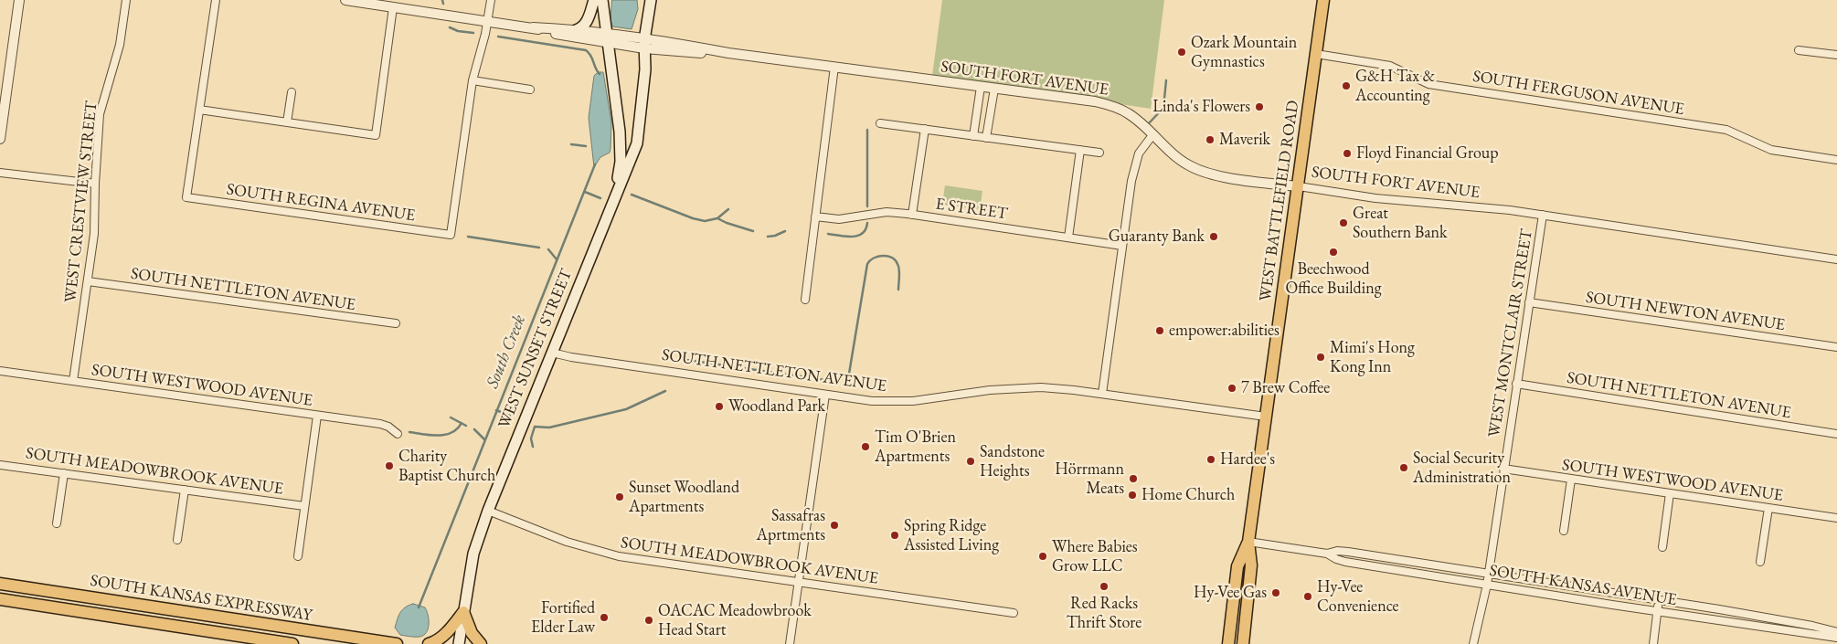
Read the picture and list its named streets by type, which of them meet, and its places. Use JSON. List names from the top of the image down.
{
  "streets": {
    "main road": ["WEST BATTLEFIELD ROAD", "WEST SUNSET STREET", "SOUTH KANSAS EXPRESSWAY"],
    "street": [
      "SOUTH FORT AVENUE",
      "SOUTH FERGUSON AVENUE",
      "WEST CRESTVIEW STREET",
      "SOUTH REGINA AVENUE",
      "E STREET",
      "SOUTH NETTLETON AVENUE",
      "SOUTH NEWTON AVENUE",
      "WEST MONTCLAIR STREET",
      "SOUTH WESTWOOD AVENUE",
      "SOUTH MEADOWBROOK AVENUE",
      "SOUTH KANSAS AVENUE"
    ]
  },
  "crossings": [
    ["SOUTH FORT AVENUE", "WEST BATTLEFIELD ROAD"],
    ["SOUTH FORT AVENUE", "WEST MONTCLAIR STREET"],
    ["SOUTH FORT AVENUE", "WEST SUNSET STREET"],
    ["SOUTH FERGUSON AVENUE", "WEST BATTLEFIELD ROAD"],
    ["WEST BATTLEFIELD ROAD", "SOUTH NETTLETON AVENUE"],
    ["WEST BATTLEFIELD ROAD", "SOUTH KANSAS AVENUE"],
    ["WEST CRESTVIEW STREET", "SOUTH NETTLETON AVENUE"],
    ["WEST CRESTVIEW STREET", "SOUTH WESTWOOD AVENUE"],
    ["SOUTH NETTLETON AVENUE", "WEST MONTCLAIR STREET"],
    ["SOUTH NETTLETON AVENUE", "WEST SUNSET STREET"],
    ["SOUTH NEWTON AVENUE", "WEST MONTCLAIR STREET"],
    ["WEST MONTCLAIR STREET", "SOUTH WESTWOOD AVENUE"],
    ["WEST MONTCLAIR STREET", "SOUTH KANSAS AVENUE"],
    ["WEST SUNSET STREET", "SOUTH MEADOWBROOK AVENUE"]
  ],
  "water": ["South Creek"],
  "places": [
    "Ozark Mountain Gymnastics",
    "G&H Tax & Accounting",
    "Linda's Flowers",
    "Maverik",
    "Floyd Financial Group",
    "Great Southern Bank",
    "Guaranty Bank",
    "Beechwood Office Building",
    "empower:abilities",
    "Mimi's Hong Kong Inn",
    "7 Brew Coffee",
    "Woodland Park",
    "Tim O'Brien Apartments",
    "Hardee's",
    "Sandstone Heights",
    "Charity Baptist Church",
    "Social Security Administration",
    "Hörrmann Meats",
    "Home Church",
    "Sunset Woodland Apartments",
    "Sassafras Aprtments",
    "Spring Ridge Assisted Living",
    "Where Babies Grow LLC",
    "Red Racks Thrift Store",
    "Hy-Vee Gas",
    "Hy-Vee Convenience",
    "Fortified Elder Law",
    "OACAC Meadowbrook Head Start"
  ]
}
